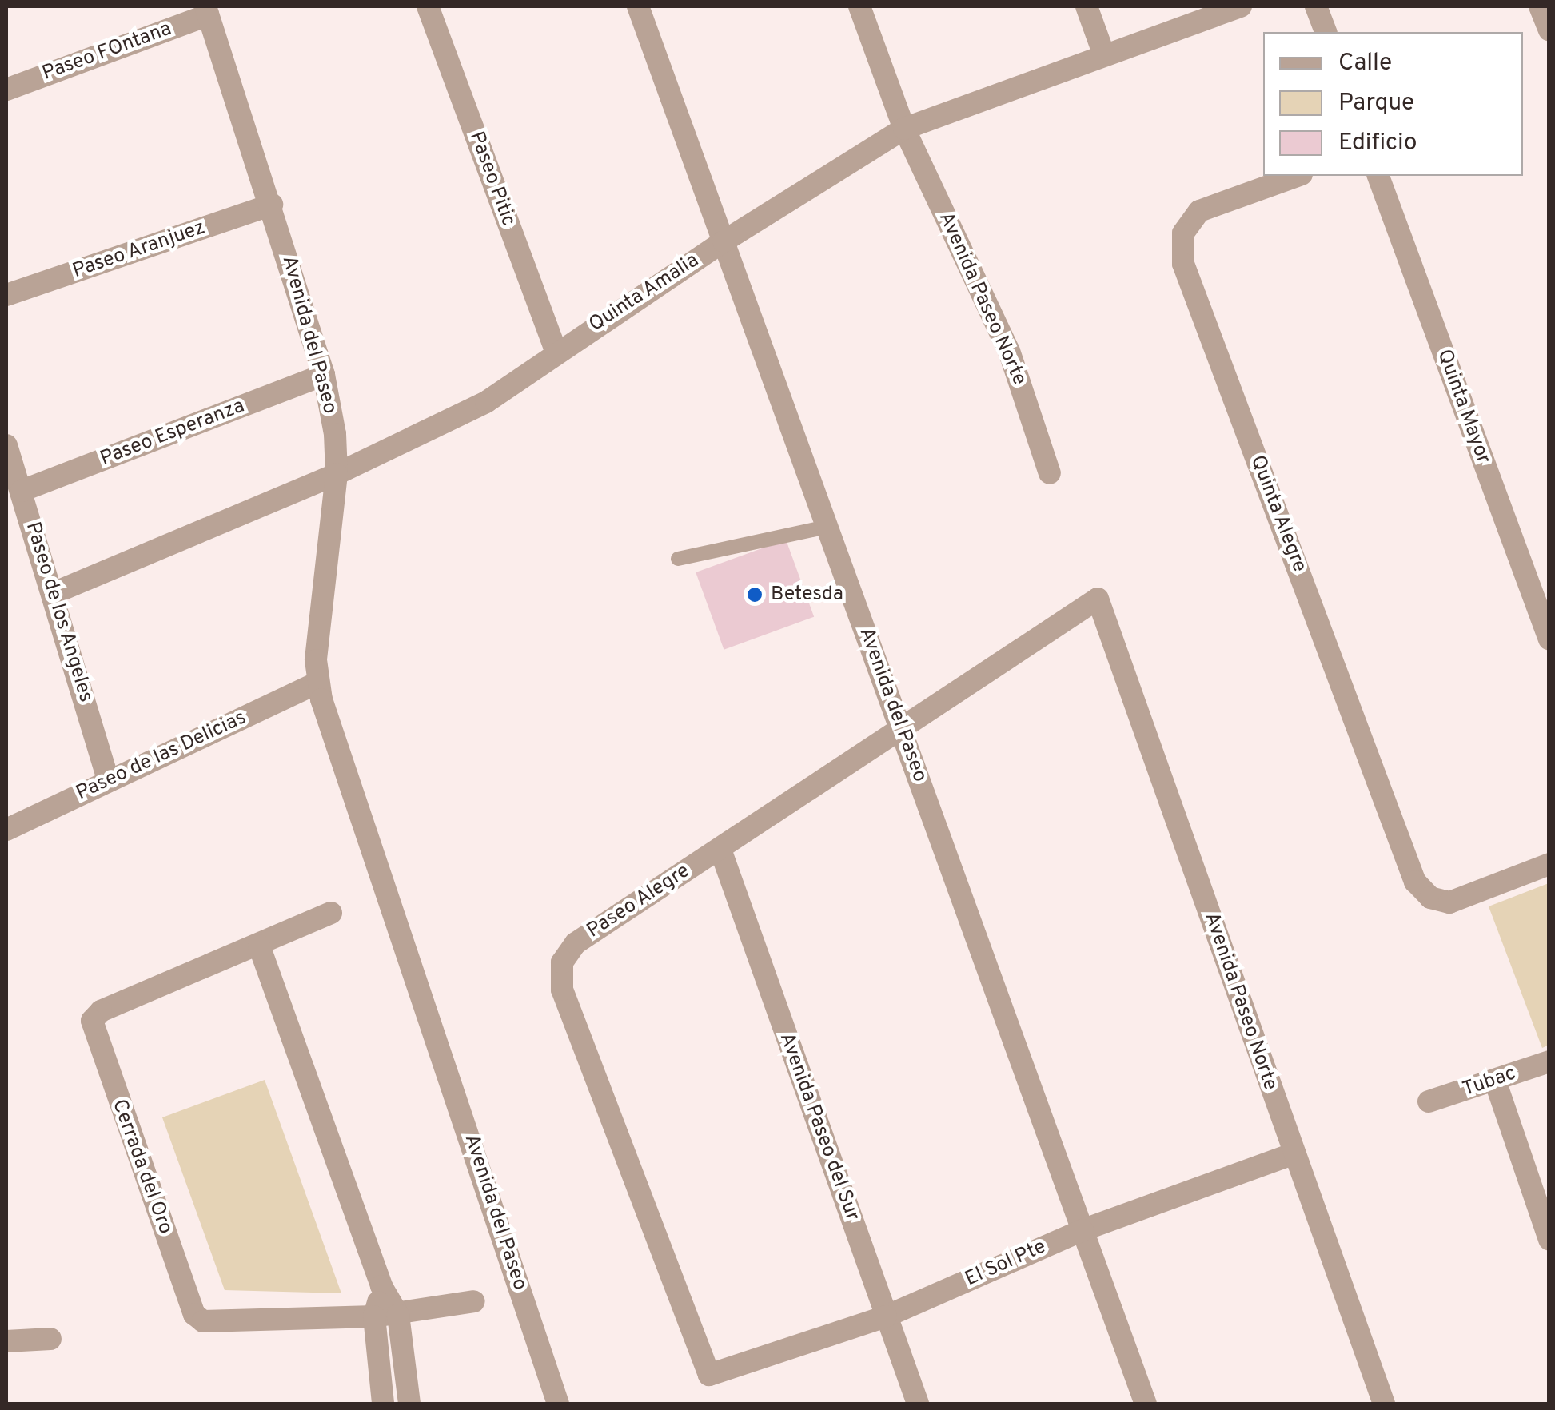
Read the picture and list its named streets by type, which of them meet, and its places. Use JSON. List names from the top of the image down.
{
  "streets": {
    "street": [
      "Paseo FOntana",
      "Paseo Pitic",
      "Paseo Aranjuez",
      "Quinta Amalia",
      "Avenida Paseo Norte",
      "Avenida del Paseo",
      "Quinta Mayor",
      "Paseo Esperanza",
      "Quinta Alegre",
      "Paseo de los Angeles",
      "Paseo de las Delicias",
      "Paseo Alegre",
      "Tubac",
      "Avenida Paseo del Sur",
      "Cerrada del Oro",
      "El Sol Pte"
    ]
  },
  "crossings": [
    ["Paseo FOntana", "Avenida del Paseo"],
    ["Paseo Pitic", "Quinta Amalia"],
    ["Paseo Aranjuez", "Avenida del Paseo"],
    ["Quinta Amalia", "Avenida Paseo Norte"],
    ["Quinta Amalia", "Avenida del Paseo"],
    ["Quinta Amalia", "Paseo de los Angeles"],
    ["Avenida Paseo Norte", "Paseo Alegre"],
    ["Avenida Paseo Norte", "El Sol Pte"],
    ["Avenida del Paseo", "Paseo Esperanza"],
    ["Avenida del Paseo", "Paseo de las Delicias"],
    ["Avenida del Paseo", "Paseo Alegre"],
    ["Avenida del Paseo", "El Sol Pte"],
    ["Paseo Esperanza", "Paseo de los Angeles"],
    ["Paseo de los Angeles", "Paseo de las Delicias"],
    ["Paseo Alegre", "Avenida Paseo del Sur"],
    ["Paseo Alegre", "El Sol Pte"],
    ["Avenida Paseo del Sur", "El Sol Pte"]
  ],
  "places": ["Betesda"],
  "legend": ["Calle", "Parque", "Edificio"]
}
